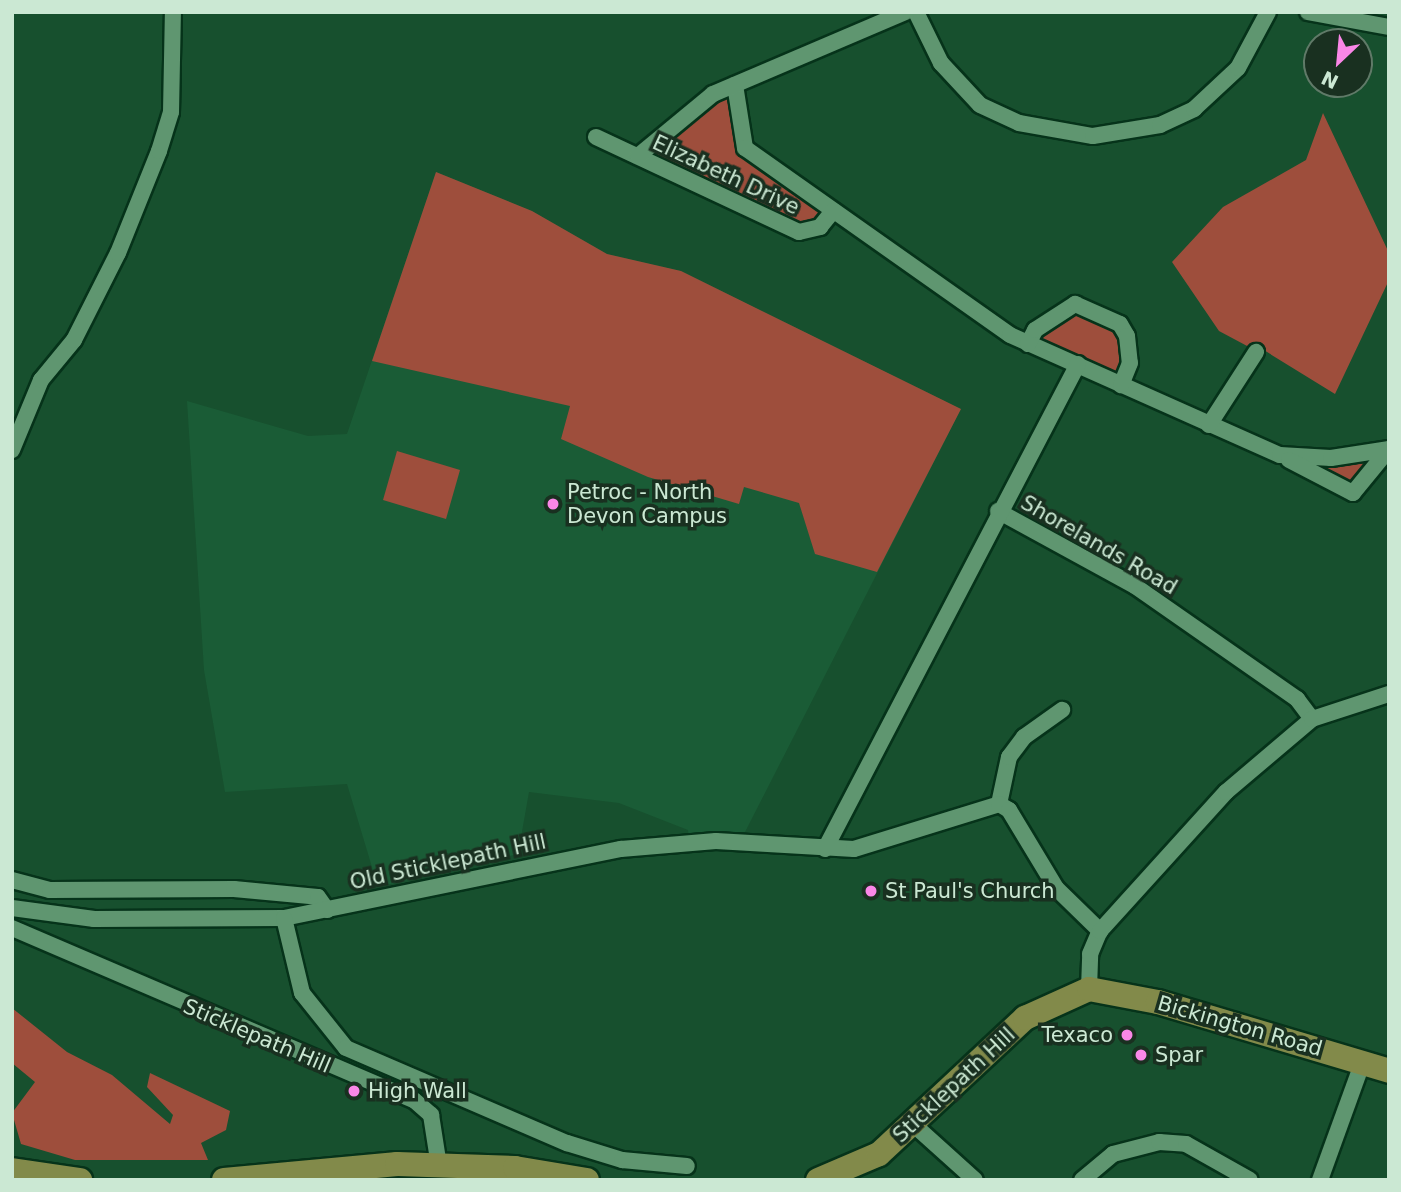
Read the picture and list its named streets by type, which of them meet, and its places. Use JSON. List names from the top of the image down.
{
  "streets": {
    "main road": ["Bickington Road", "Sticklepath Hill"],
    "street": ["Elizabeth Drive", "Shorelands Road", "Old Sticklepath Hill"]
  },
  "crossings": [
    ["Shorelands Road", "Old Sticklepath Hill"],
    ["Bickington Road", "Sticklepath Hill"]
  ],
  "places": [
    "Petroc - North Devon Campus",
    "St Paul's Church",
    "Texaco",
    "Spar",
    "High Wall"
  ],
  "north": "bottom left"
}
